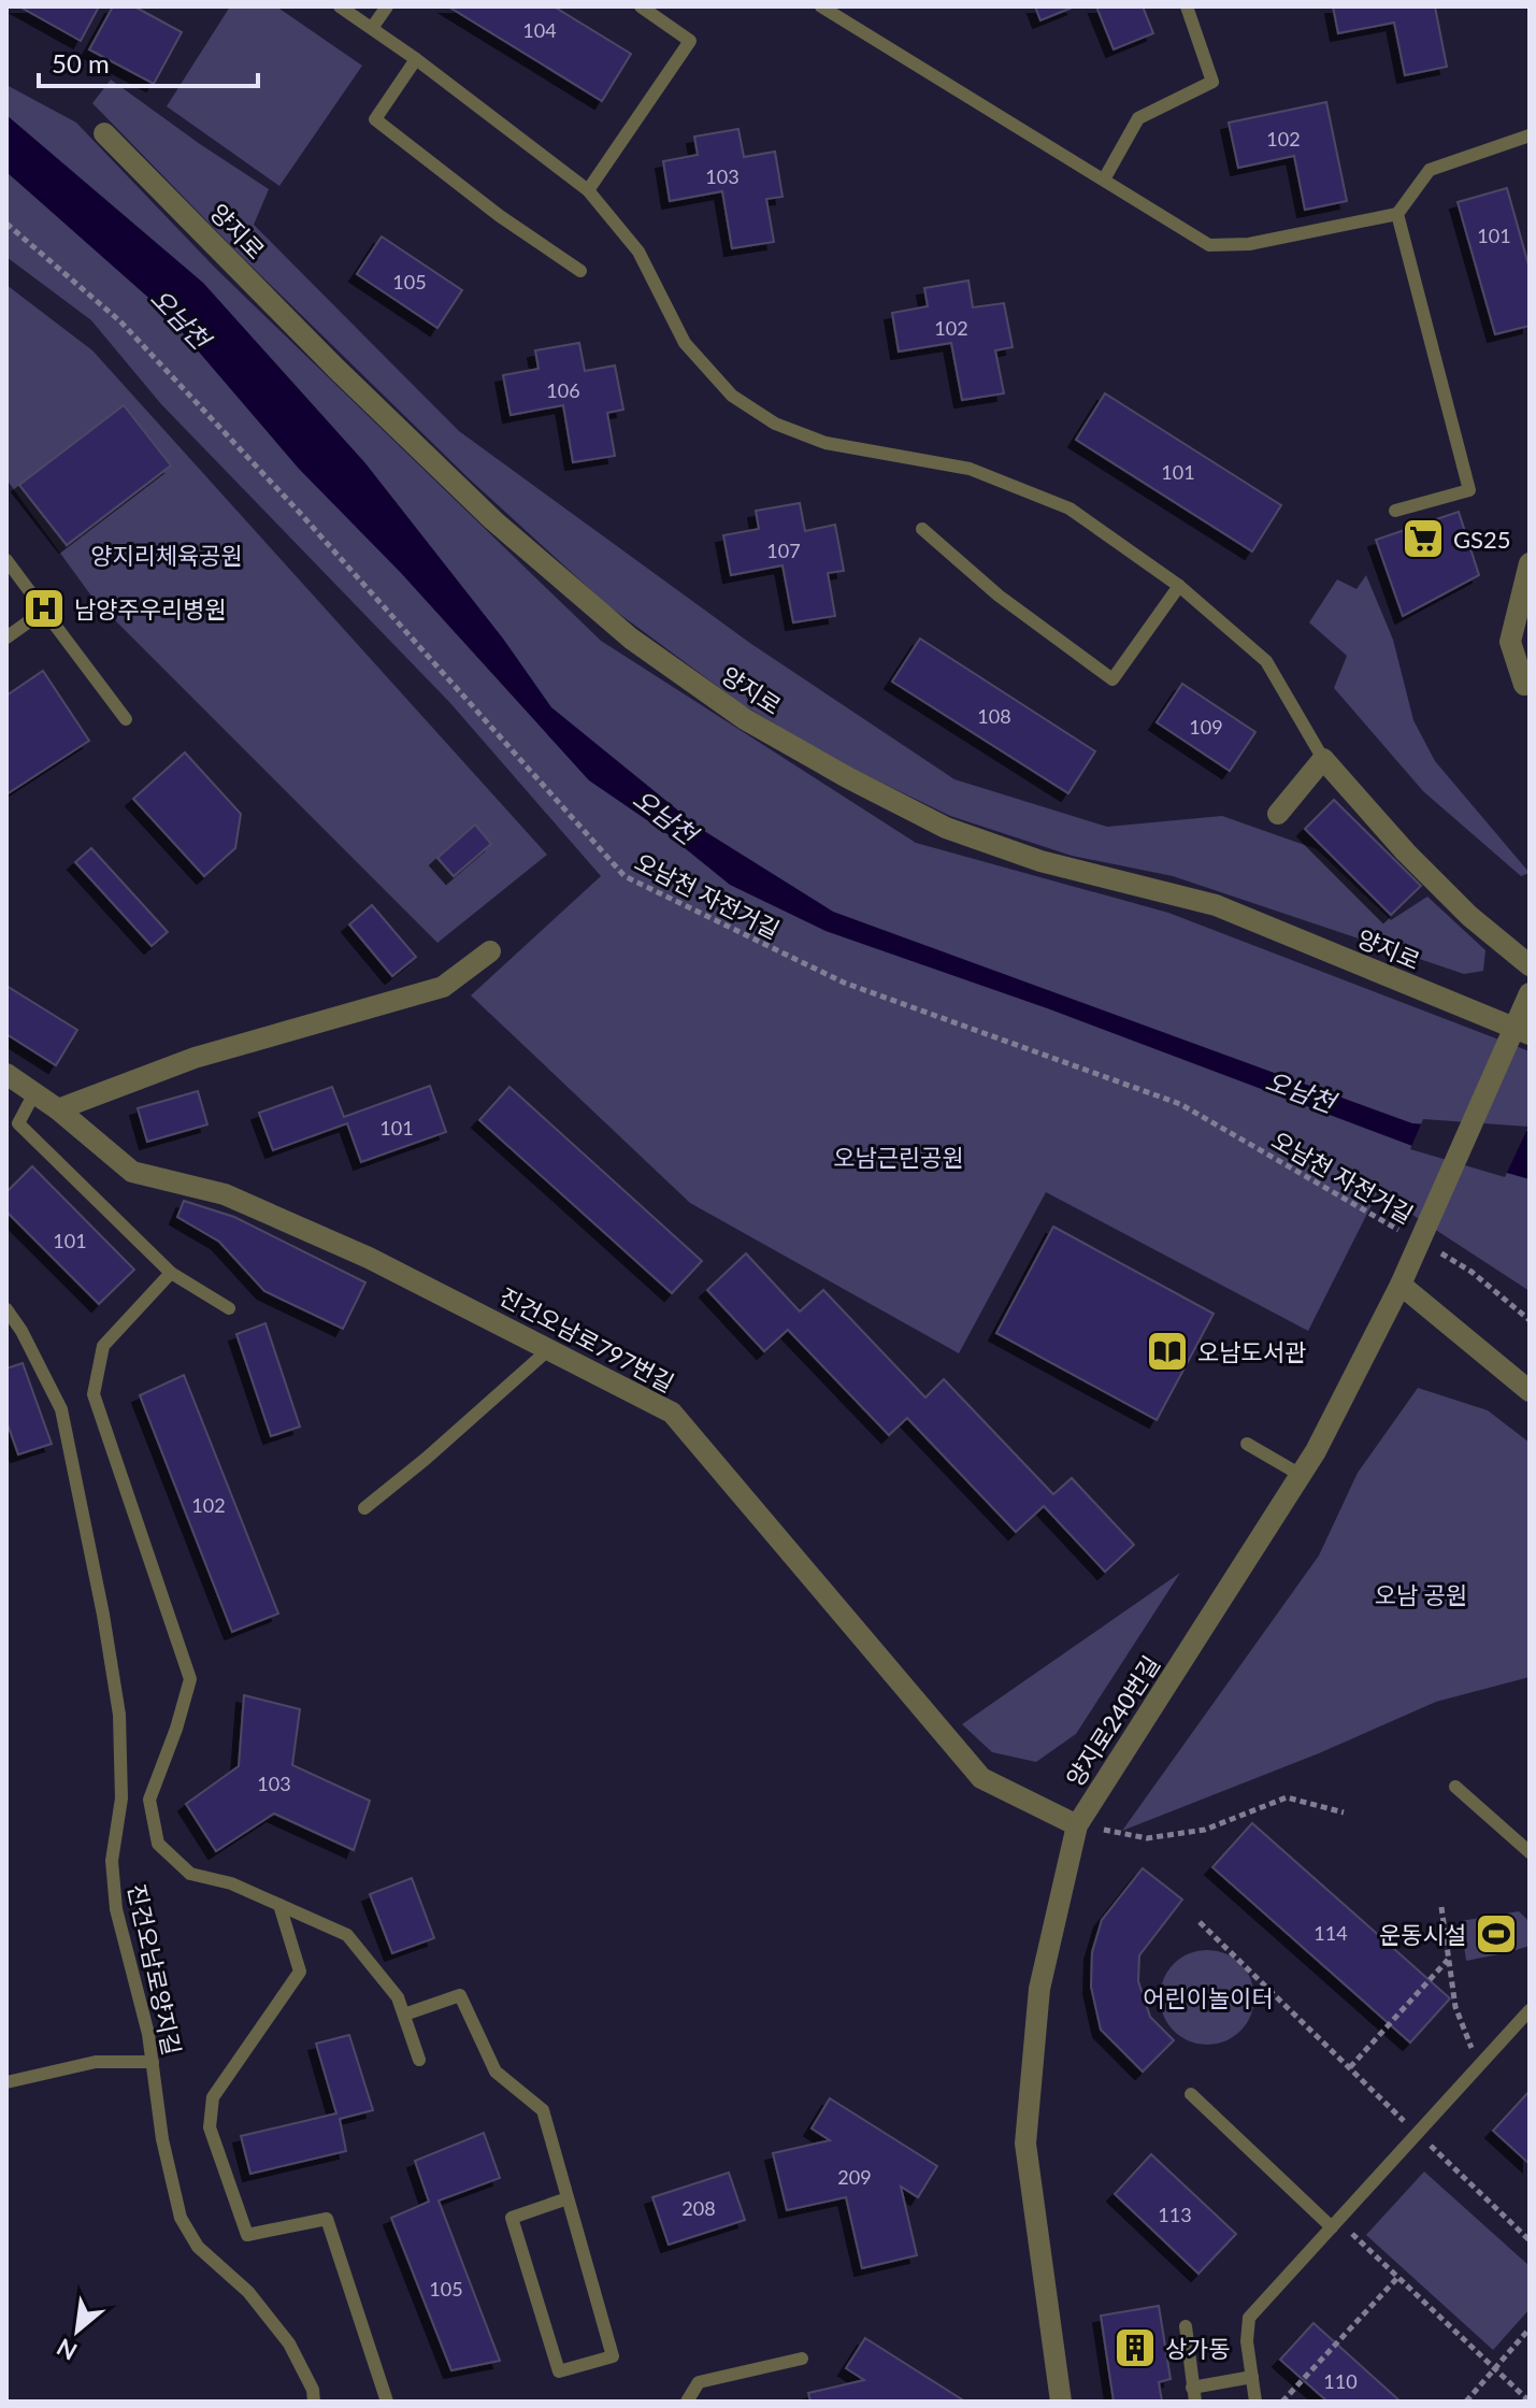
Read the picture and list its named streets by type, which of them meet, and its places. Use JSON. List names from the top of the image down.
{
  "streets": {
    "street": ["양지로", "진건오남로797번길", "양지로240번길"],
    "lane": ["진건오남로양지길"],
    "path": ["오남천 자전거길"]
  },
  "crossings": [
    ["양지로", "양지로240번길"],
    ["오남천 자전거길", "양지로240번길"],
    ["진건오남로797번길", "양지로240번길"]
  ],
  "water": ["오남천"],
  "parks": [
    "양지리체육공원",
    "오남근린공원",
    "오남 공원",
    "어린이놀이터"
  ],
  "places": {
    "supermarket": ["GS25"],
    "hospital": ["남양주우리병원"],
    "library": ["오남도서관"],
    "sports": ["운동시설"],
    "building": ["상가동"]
  },
  "house_numbers": [
    "104",
    "102",
    "103",
    "101",
    "105",
    "102",
    "106",
    "101",
    "107",
    "108",
    "109",
    "101",
    "101",
    "102",
    "103",
    "114",
    "209",
    "208",
    "113",
    "105",
    "110"
  ],
  "scale_bar": "50 m",
  "north": "bottom left"
}
